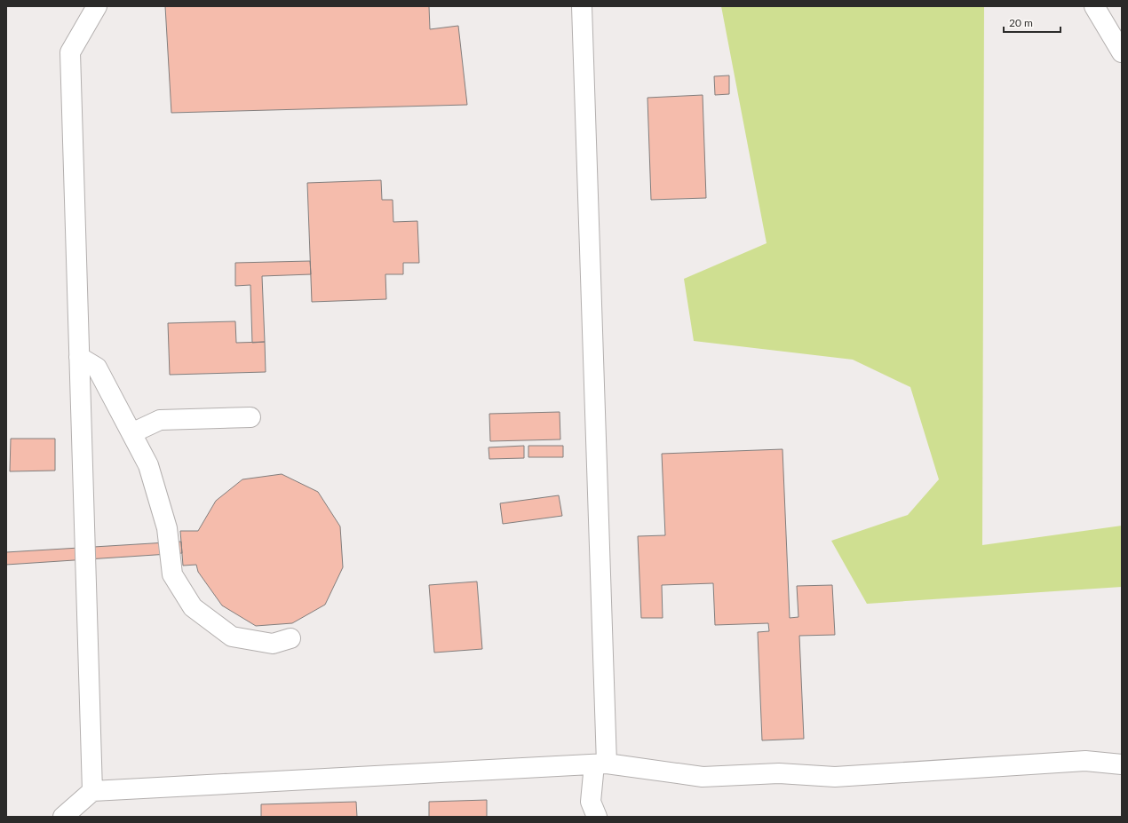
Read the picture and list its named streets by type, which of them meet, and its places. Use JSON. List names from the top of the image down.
{
  "scale_bar": "20 m"
}
